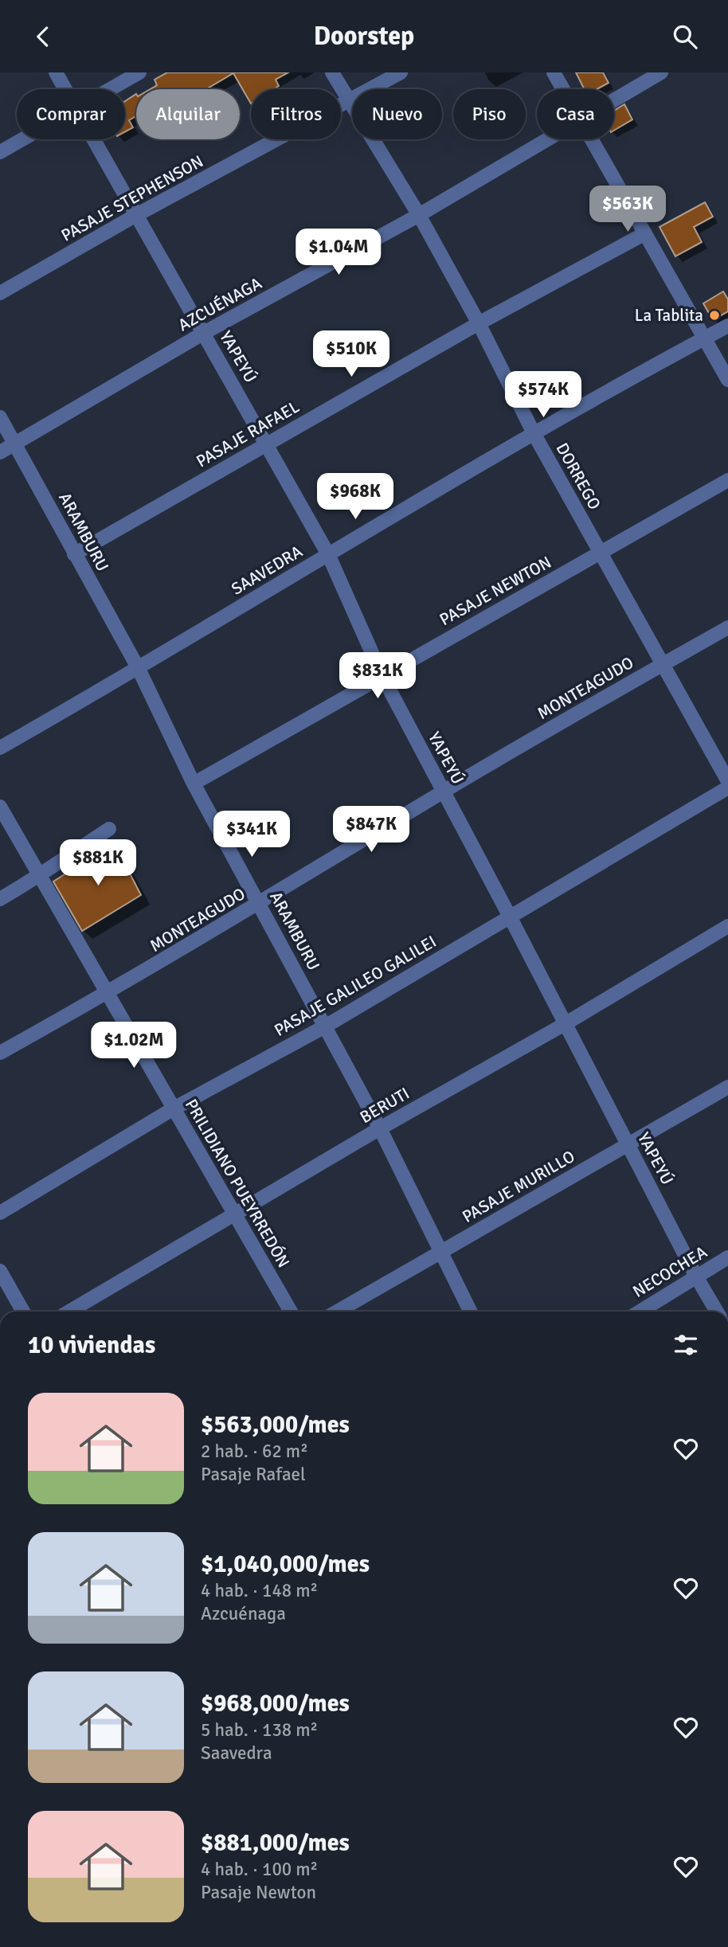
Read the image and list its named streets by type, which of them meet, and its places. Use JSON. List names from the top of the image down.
{
  "streets": {
    "street": [
      "PASAJE STEPHENSON",
      "AZCUÉNAGA",
      "YAPEYÚ",
      "PASAJE RAFAEL",
      "DORREGO",
      "ARAMBURU",
      "SAAVEDRA",
      "PASAJE NEWTON",
      "MONTEAGUDO",
      "PASAJE GALILEO GALILEI",
      "BERUTI",
      "PRILIDIANO PUEYRREDÓN",
      "PASAJE MURILLO",
      "NECOCHEA"
    ]
  },
  "crossings": [
    ["PASAJE STEPHENSON", "YAPEYÚ"],
    ["PASAJE STEPHENSON", "DORREGO"],
    ["AZCUÉNAGA", "YAPEYÚ"],
    ["AZCUÉNAGA", "DORREGO"],
    ["AZCUÉNAGA", "ARAMBURU"],
    ["YAPEYÚ", "PASAJE RAFAEL"],
    ["YAPEYÚ", "SAAVEDRA"],
    ["YAPEYÚ", "PASAJE NEWTON"],
    ["YAPEYÚ", "MONTEAGUDO"],
    ["YAPEYÚ", "PASAJE GALILEO GALILEI"],
    ["YAPEYÚ", "BERUTI"],
    ["YAPEYÚ", "PASAJE MURILLO"],
    ["YAPEYÚ", "NECOCHEA"],
    ["PASAJE RAFAEL", "DORREGO"],
    ["PASAJE RAFAEL", "ARAMBURU"],
    ["DORREGO", "SAAVEDRA"],
    ["DORREGO", "PASAJE NEWTON"],
    ["DORREGO", "MONTEAGUDO"],
    ["ARAMBURU", "SAAVEDRA"],
    ["ARAMBURU", "PASAJE NEWTON"],
    ["ARAMBURU", "MONTEAGUDO"],
    ["ARAMBURU", "PASAJE GALILEO GALILEI"],
    ["ARAMBURU", "BERUTI"],
    ["ARAMBURU", "PASAJE MURILLO"],
    ["MONTEAGUDO", "PRILIDIANO PUEYRREDÓN"],
    ["PASAJE GALILEO GALILEI", "PRILIDIANO PUEYRREDÓN"],
    ["BERUTI", "PRILIDIANO PUEYRREDÓN"]
  ],
  "places": ["La Tablita"],
  "page": {
    "header": "Doorstep",
    "chip": [
      "Comprar",
      "Alquilar",
      "Filtros",
      "Nuevo",
      "Piso",
      "Casa"
    ],
    "price": [
      "$563K",
      "$1.04M",
      "$510K",
      "$574K",
      "$968K",
      "$831K",
      "$847K",
      "$341K",
      "$881K",
      "$1.02M"
    ],
    "heading": "10 viviendas",
    "list": [
      {
        "name": "$563,000/mes",
        "note": "2 hab. · 62 m² · Pasaje Rafael"
      },
      {
        "name": "$1,040,000/mes",
        "note": "4 hab. · 148 m² · Azcuénaga"
      },
      {
        "name": "$968,000/mes",
        "note": "5 hab. · 138 m² · Saavedra"
      },
      {
        "name": "$881,000/mes",
        "note": "4 hab. · 100 m² · Pasaje Newton"
      }
    ]
  }
}
